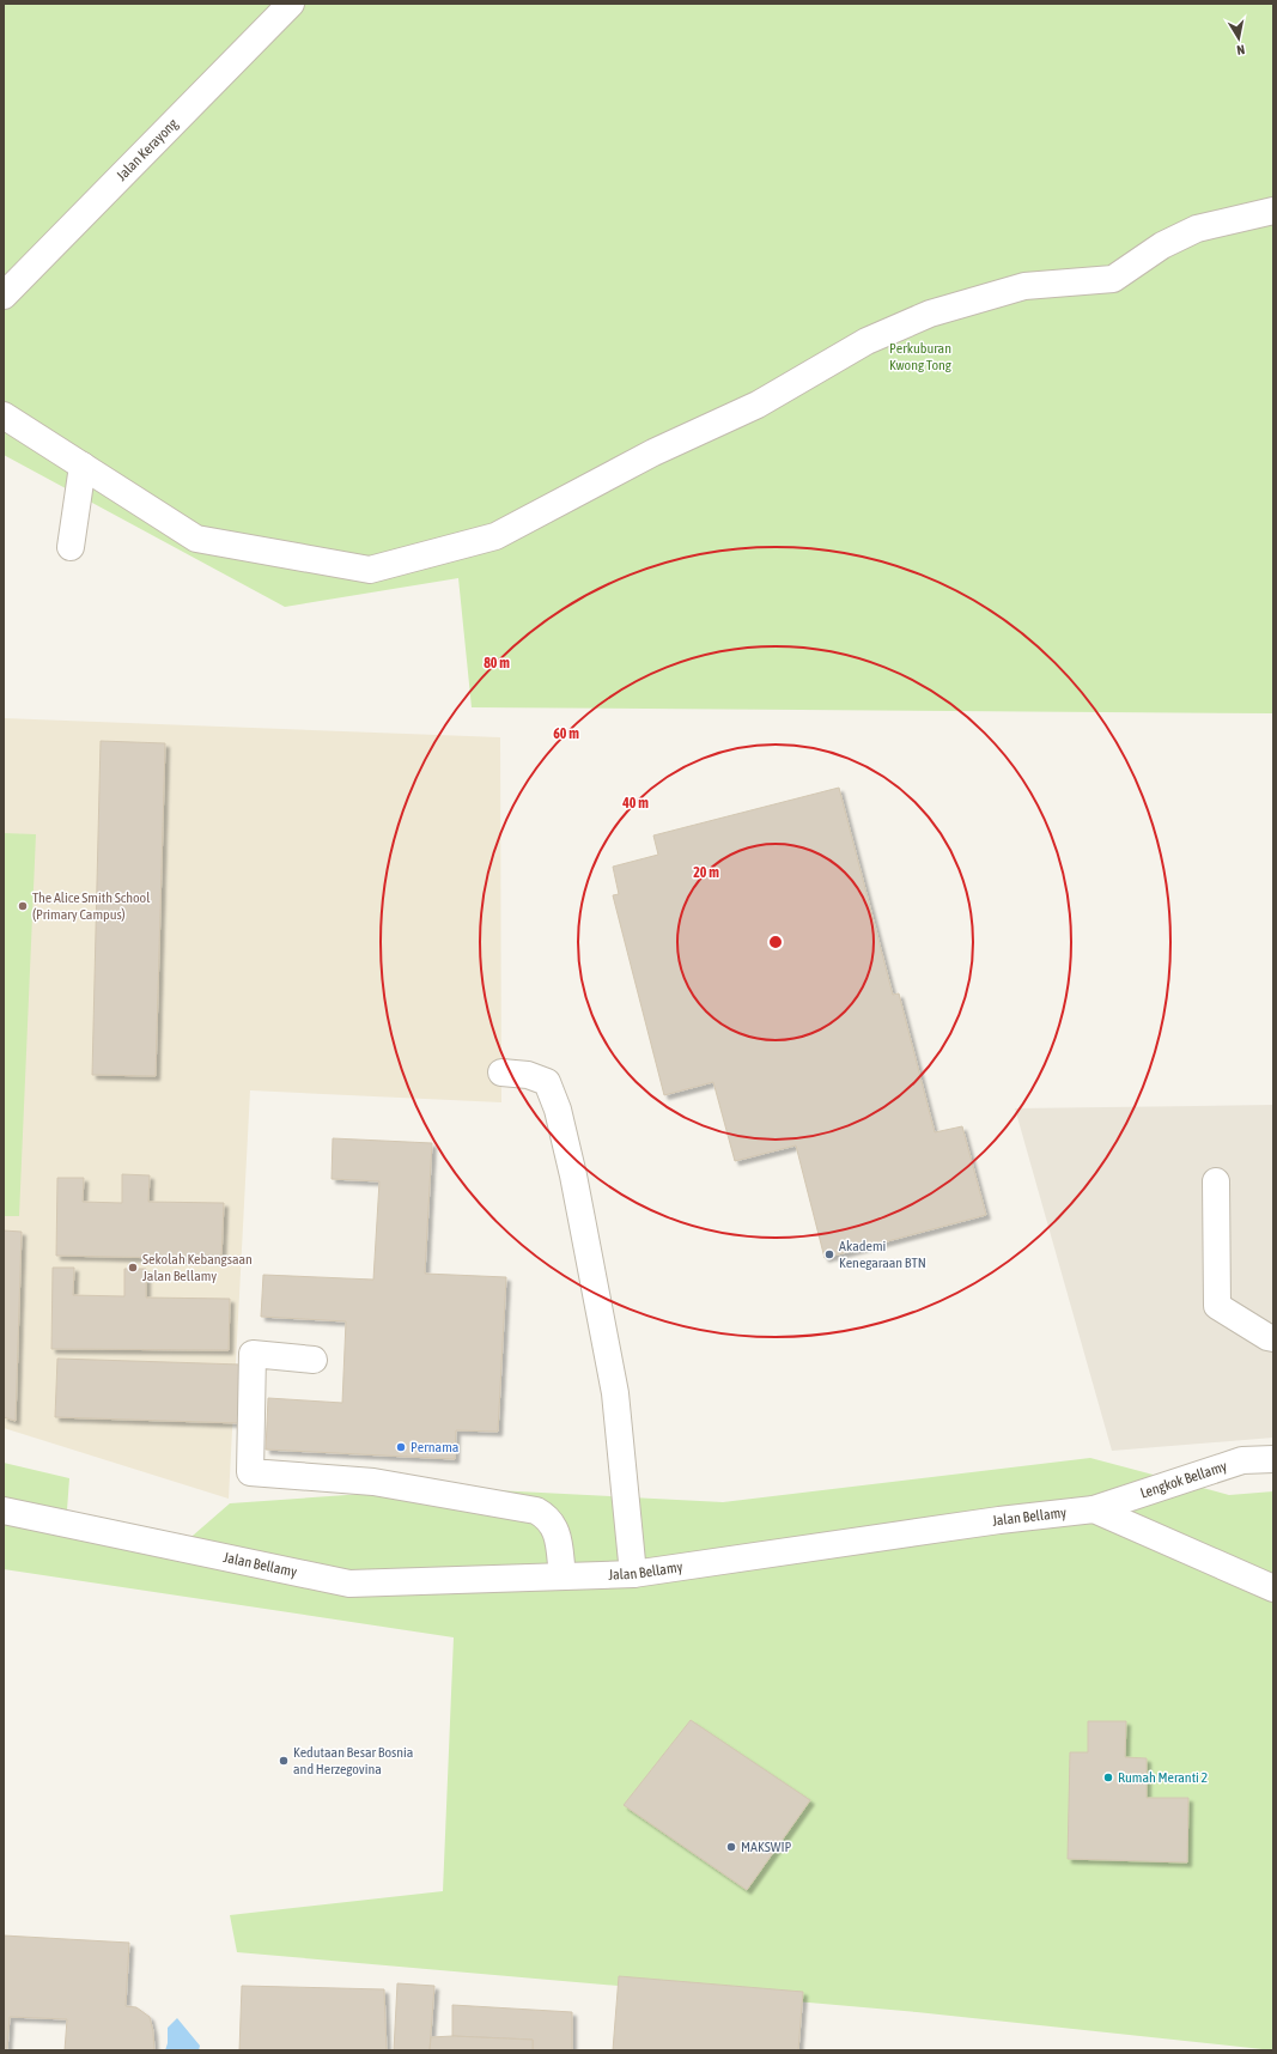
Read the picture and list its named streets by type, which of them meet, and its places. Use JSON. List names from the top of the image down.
{
  "streets": {
    "street": ["Jalan Kerayong", "Lengkok Bellamy", "Jalan Bellamy"]
  },
  "crossings": [
    ["Lengkok Bellamy", "Jalan Bellamy"]
  ],
  "parks": ["Perkuburan Kwong Tong"],
  "places": [
    "The Alice Smith School (Primary Campus)",
    "Akademi Kenegaraan BTN",
    "Sekolah Kebangsaan Jalan Bellamy",
    "Pernama",
    "Kedutaan Besar Bosnia and Herzegovina",
    "Rumah Meranti 2",
    "MAKSWIP"
  ],
  "north": "bottom",
  "rings": [
    "80 m",
    "60 m",
    "40 m",
    "20 m"
  ]
}
